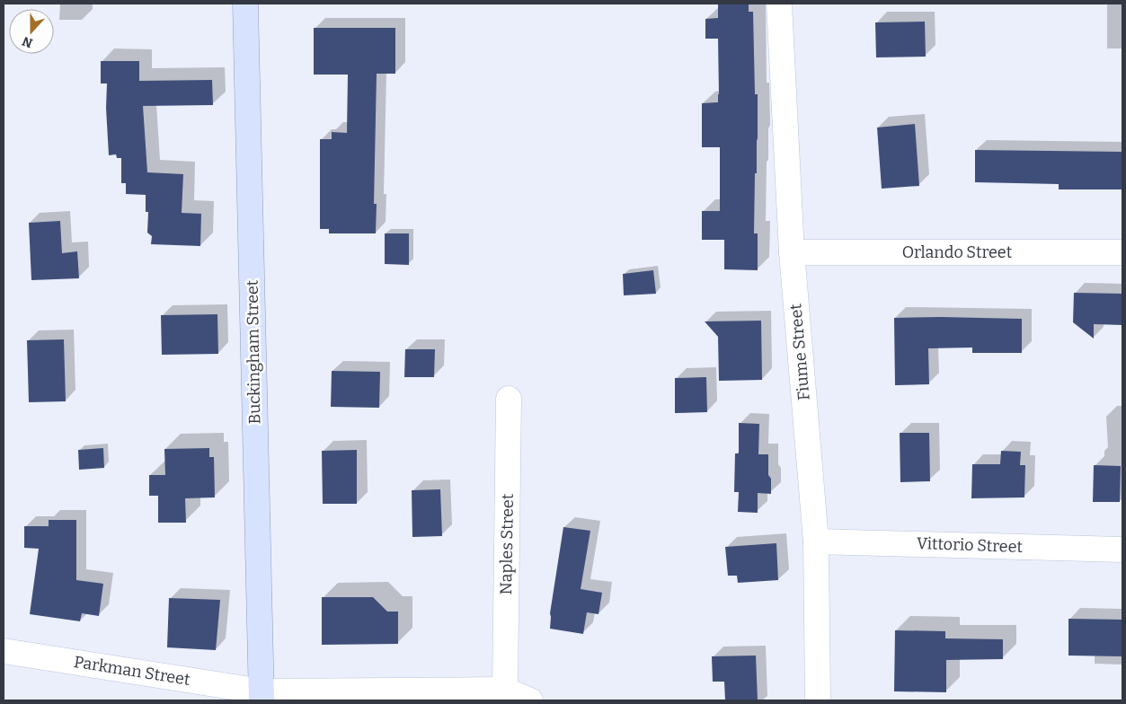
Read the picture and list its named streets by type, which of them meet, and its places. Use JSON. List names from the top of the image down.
{
  "streets": {
    "main road": ["Buckingham Street"],
    "street": [
      "Orlando Street",
      "Fiume Street",
      "Naples Street",
      "Vittorio Street",
      "Parkman Street"
    ]
  },
  "crossings": [
    ["Orlando Street", "Fiume Street"],
    ["Buckingham Street", "Parkman Street"],
    ["Fiume Street", "Vittorio Street"],
    ["Naples Street", "Parkman Street"]
  ],
  "north": "bottom"
}
